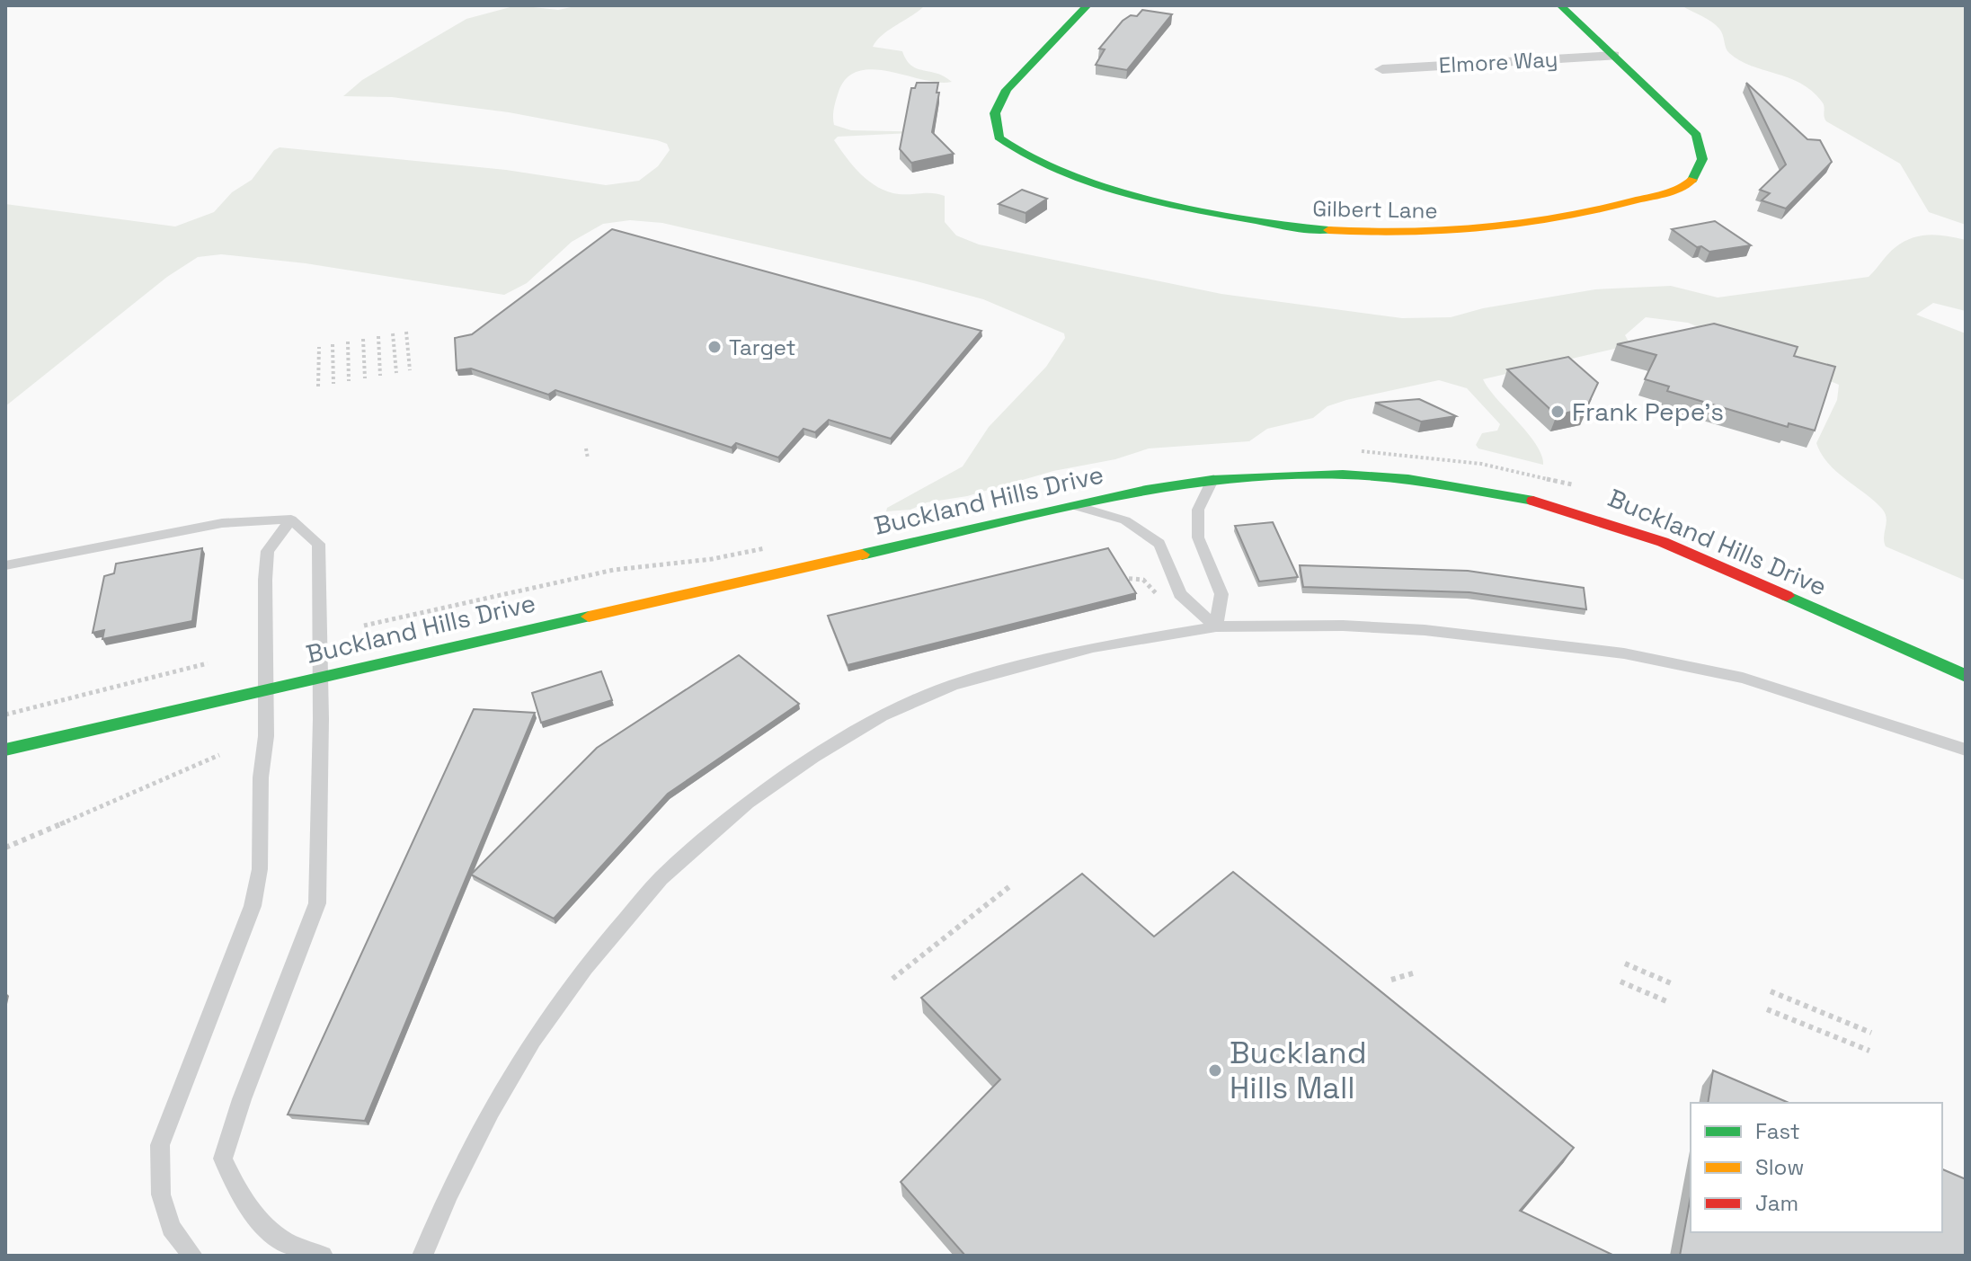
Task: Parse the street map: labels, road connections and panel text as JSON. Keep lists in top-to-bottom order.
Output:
{
  "streets": {
    "street": ["Elmore Way", "Gilbert Lane", "Buckland Hills Drive"]
  },
  "crossings": [
    ["Elmore Way", "Gilbert Lane"]
  ],
  "places": ["Target", "Frank Pepe's", "Buckland Hills Mall"],
  "legend": ["Fast", "Slow", "Jam"]
}
